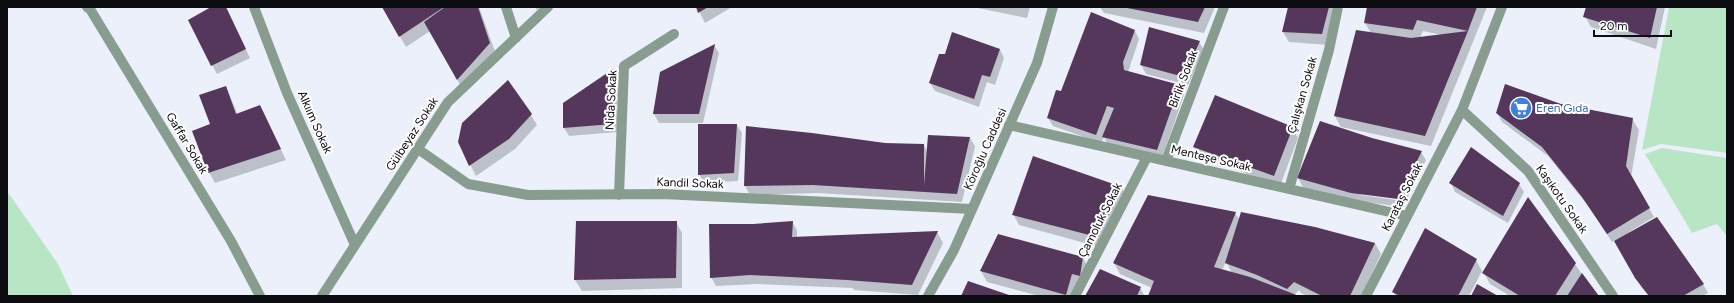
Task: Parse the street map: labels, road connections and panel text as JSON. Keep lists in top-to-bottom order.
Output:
{
  "streets": {
    "street": [
      "Birlik Sokak",
      "Çalışkan Sokak",
      "Nida Sokak",
      "Alkıım Sokak",
      "Gülbeyaz Sokak",
      "Gaffar Sokak",
      "Köroğlu Caddesi",
      "Menteşe Sokak",
      "Kandil Sokak",
      "Karataş Sokak",
      "Kaşıkotu Sokak",
      "Çamoluk Sokak"
    ]
  },
  "crossings": [
    ["Birlik Sokak", "Menteşe Sokak"],
    ["Çalışkan Sokak", "Menteşe Sokak"],
    ["Nida Sokak", "Kandil Sokak"],
    ["Alkıım Sokak", "Gülbeyaz Sokak"],
    ["Gülbeyaz Sokak", "Kandil Sokak"],
    ["Köroğlu Caddesi", "Menteşe Sokak"],
    ["Köroğlu Caddesi", "Kandil Sokak"],
    ["Menteşe Sokak", "Karataş Sokak"],
    ["Menteşe Sokak", "Çamoluk Sokak"],
    ["Karataş Sokak", "Kaşıkotu Sokak"]
  ],
  "places": {
    "supermarket": ["Eren Gıda"]
  },
  "scale_bar": "20 m"
}
